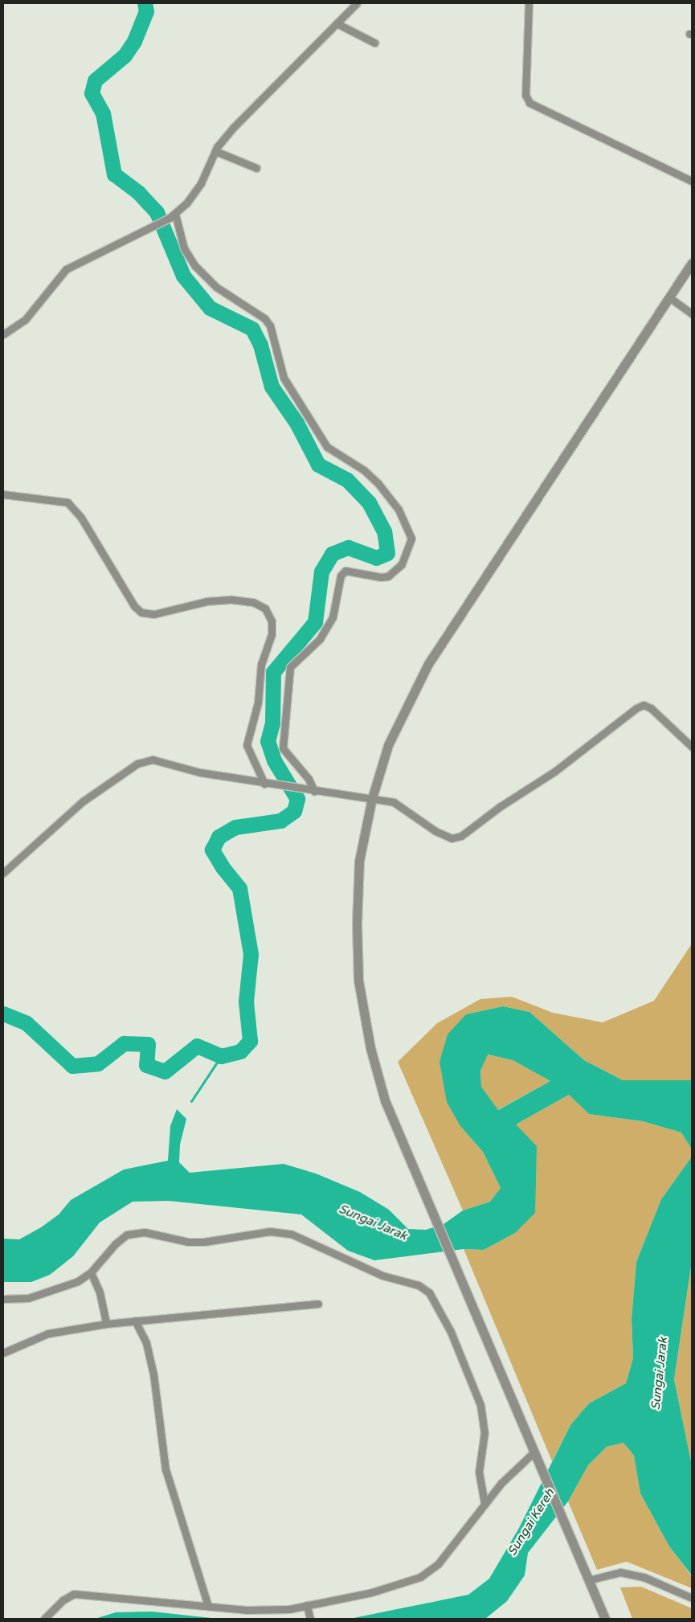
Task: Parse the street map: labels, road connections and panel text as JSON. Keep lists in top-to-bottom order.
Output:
{
  "water": ["Sungai Jarak", "Sungai Kereh"]
}
